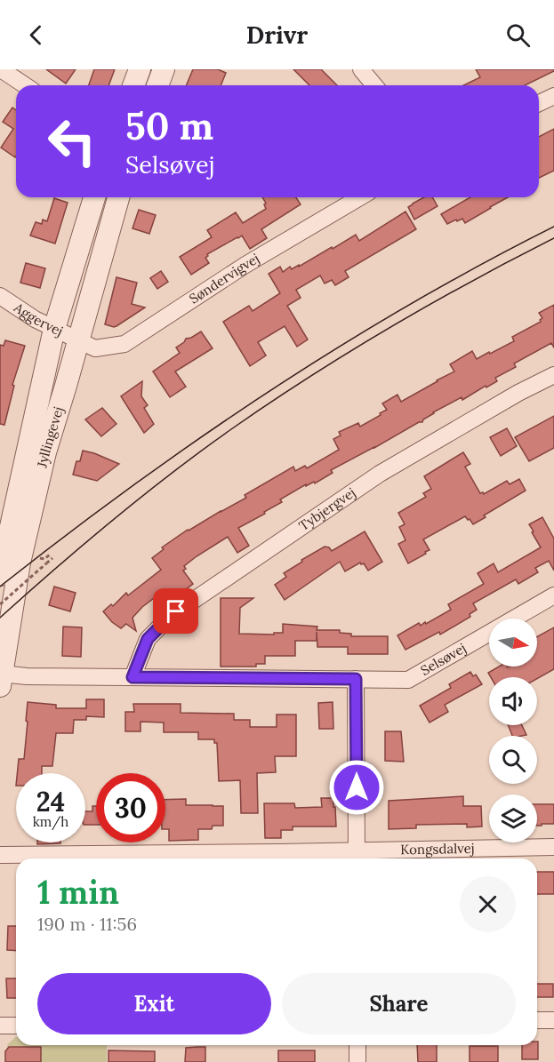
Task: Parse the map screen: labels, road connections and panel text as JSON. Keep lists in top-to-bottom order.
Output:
{
  "streets": {
    "street": [
      "Søndervigvej",
      "Aggervej",
      "Jyllingevej",
      "Tybjergvej",
      "Selsøvej",
      "Kongsdalvej"
    ]
  },
  "crossings": [
    ["Søndervigvej", "Aggervej"],
    ["Søndervigvej", "Jyllingevej"],
    ["Aggervej", "Jyllingevej"],
    ["Jyllingevej", "Selsøvej"],
    ["Tybjergvej", "Selsøvej"]
  ],
  "north": "right",
  "page": {
    "header": "Drivr",
    "turn": ["50 m", "Selsøvej"],
    "speed": "24 km/h",
    "limit": "30",
    "heading": ["1 min", "190 m · 11:56"],
    "buttons": ["Exit", "Share"]
  }
}
